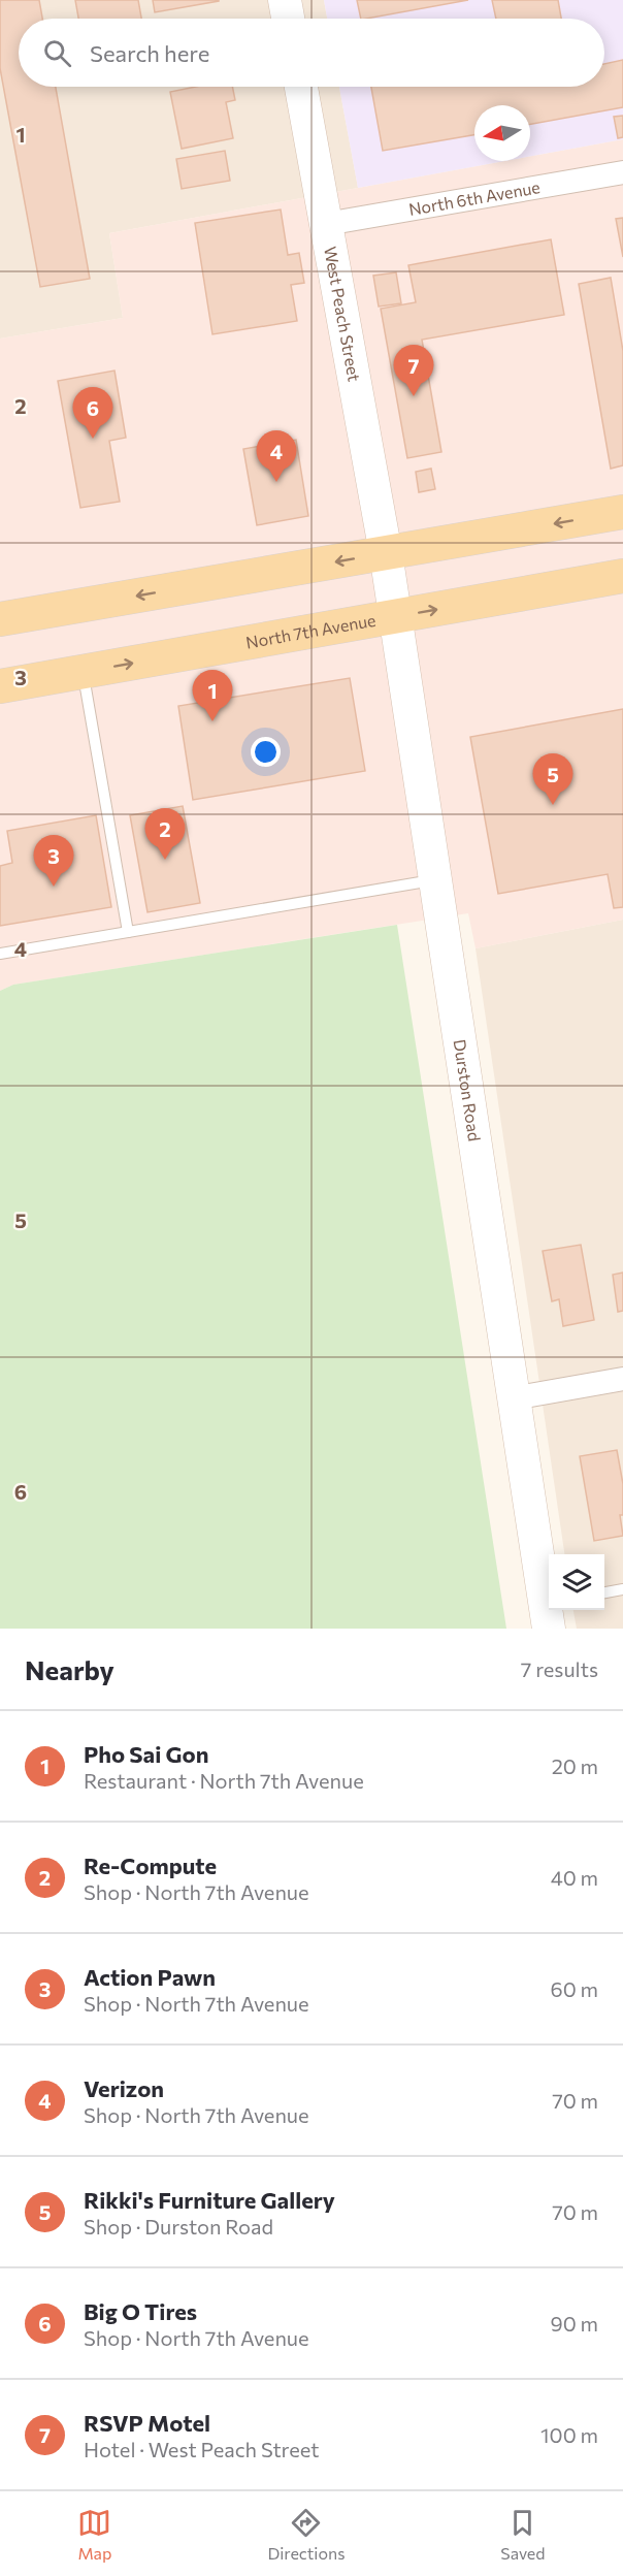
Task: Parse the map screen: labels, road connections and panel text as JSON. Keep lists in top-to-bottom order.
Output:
{
  "streets": {
    "main road": ["West Peach Street", "North 7th Avenue", "Durston Road"],
    "street": ["North 6th Avenue"]
  },
  "crossings": [
    ["North 6th Avenue", "West Peach Street"],
    ["West Peach Street", "Durston Road"],
    ["North 7th Avenue", "Durston Road"]
  ],
  "north": "left",
  "page": {
    "search": "Search here",
    "pins": [
      "7",
      "6",
      "4",
      "1",
      "5",
      "2",
      "3"
    ],
    "heading": ["Nearby", "7 results"],
    "list": [
      {
        "mark": "1",
        "name": "Pho Sai Gon",
        "note": "Restaurant · North 7th Avenue",
        "value": "20 m"
      },
      {
        "mark": "2",
        "name": "Re-Compute",
        "note": "Shop · North 7th Avenue",
        "value": "40 m"
      },
      {
        "mark": "3",
        "name": "Action Pawn",
        "note": "Shop · North 7th Avenue",
        "value": "60 m"
      },
      {
        "mark": "4",
        "name": "Verizon",
        "note": "Shop · North 7th Avenue",
        "value": "70 m"
      },
      {
        "mark": "5",
        "name": "Rikki's Furniture Gallery",
        "note": "Shop · Durston Road",
        "value": "70 m"
      },
      {
        "mark": "6",
        "name": "Big O Tires",
        "note": "Shop · North 7th Avenue",
        "value": "90 m"
      },
      {
        "mark": "7",
        "name": "RSVP Motel",
        "note": "Hotel · West Peach Street",
        "value": "100 m"
      }
    ],
    "nav": ["Map", "Directions", "Saved"]
  },
  "grid": {
    "rows": [
      "1",
      "2",
      "3",
      "4",
      "5",
      "6"
    ]
  }
}
